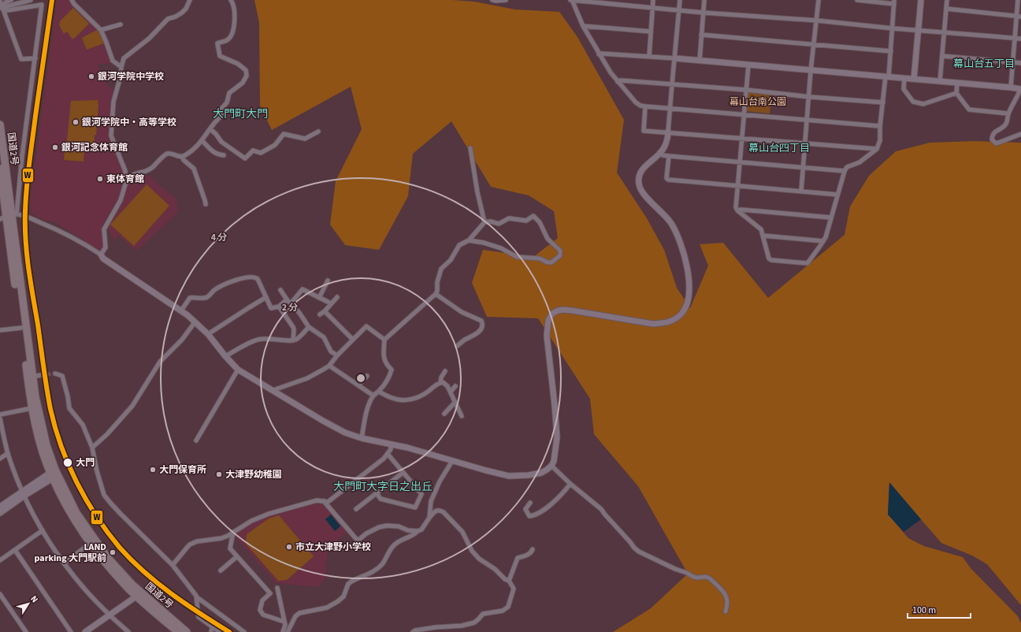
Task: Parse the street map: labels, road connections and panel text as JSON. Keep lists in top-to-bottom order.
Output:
{
  "streets": {
    "highway": ["国道2号"]
  },
  "districts": [
    "幕山台五丁目",
    "大門町大門",
    "幕山台四丁目",
    "大門町大字日之出丘"
  ],
  "parks": ["幕山台南公園"],
  "places": [
    "銀河学院中学校",
    "銀河学院中・高等学校",
    "銀河記念体育館",
    "東体育館",
    "大門",
    "大門保育所",
    "大津野幼稚園",
    "市立大津野小学校",
    "LAND parking 大門駅前"
  ],
  "lines": ["transit line W"],
  "scale_bar": "100 m",
  "north": "top right",
  "rings": ["4 分", "2 分"]
}
